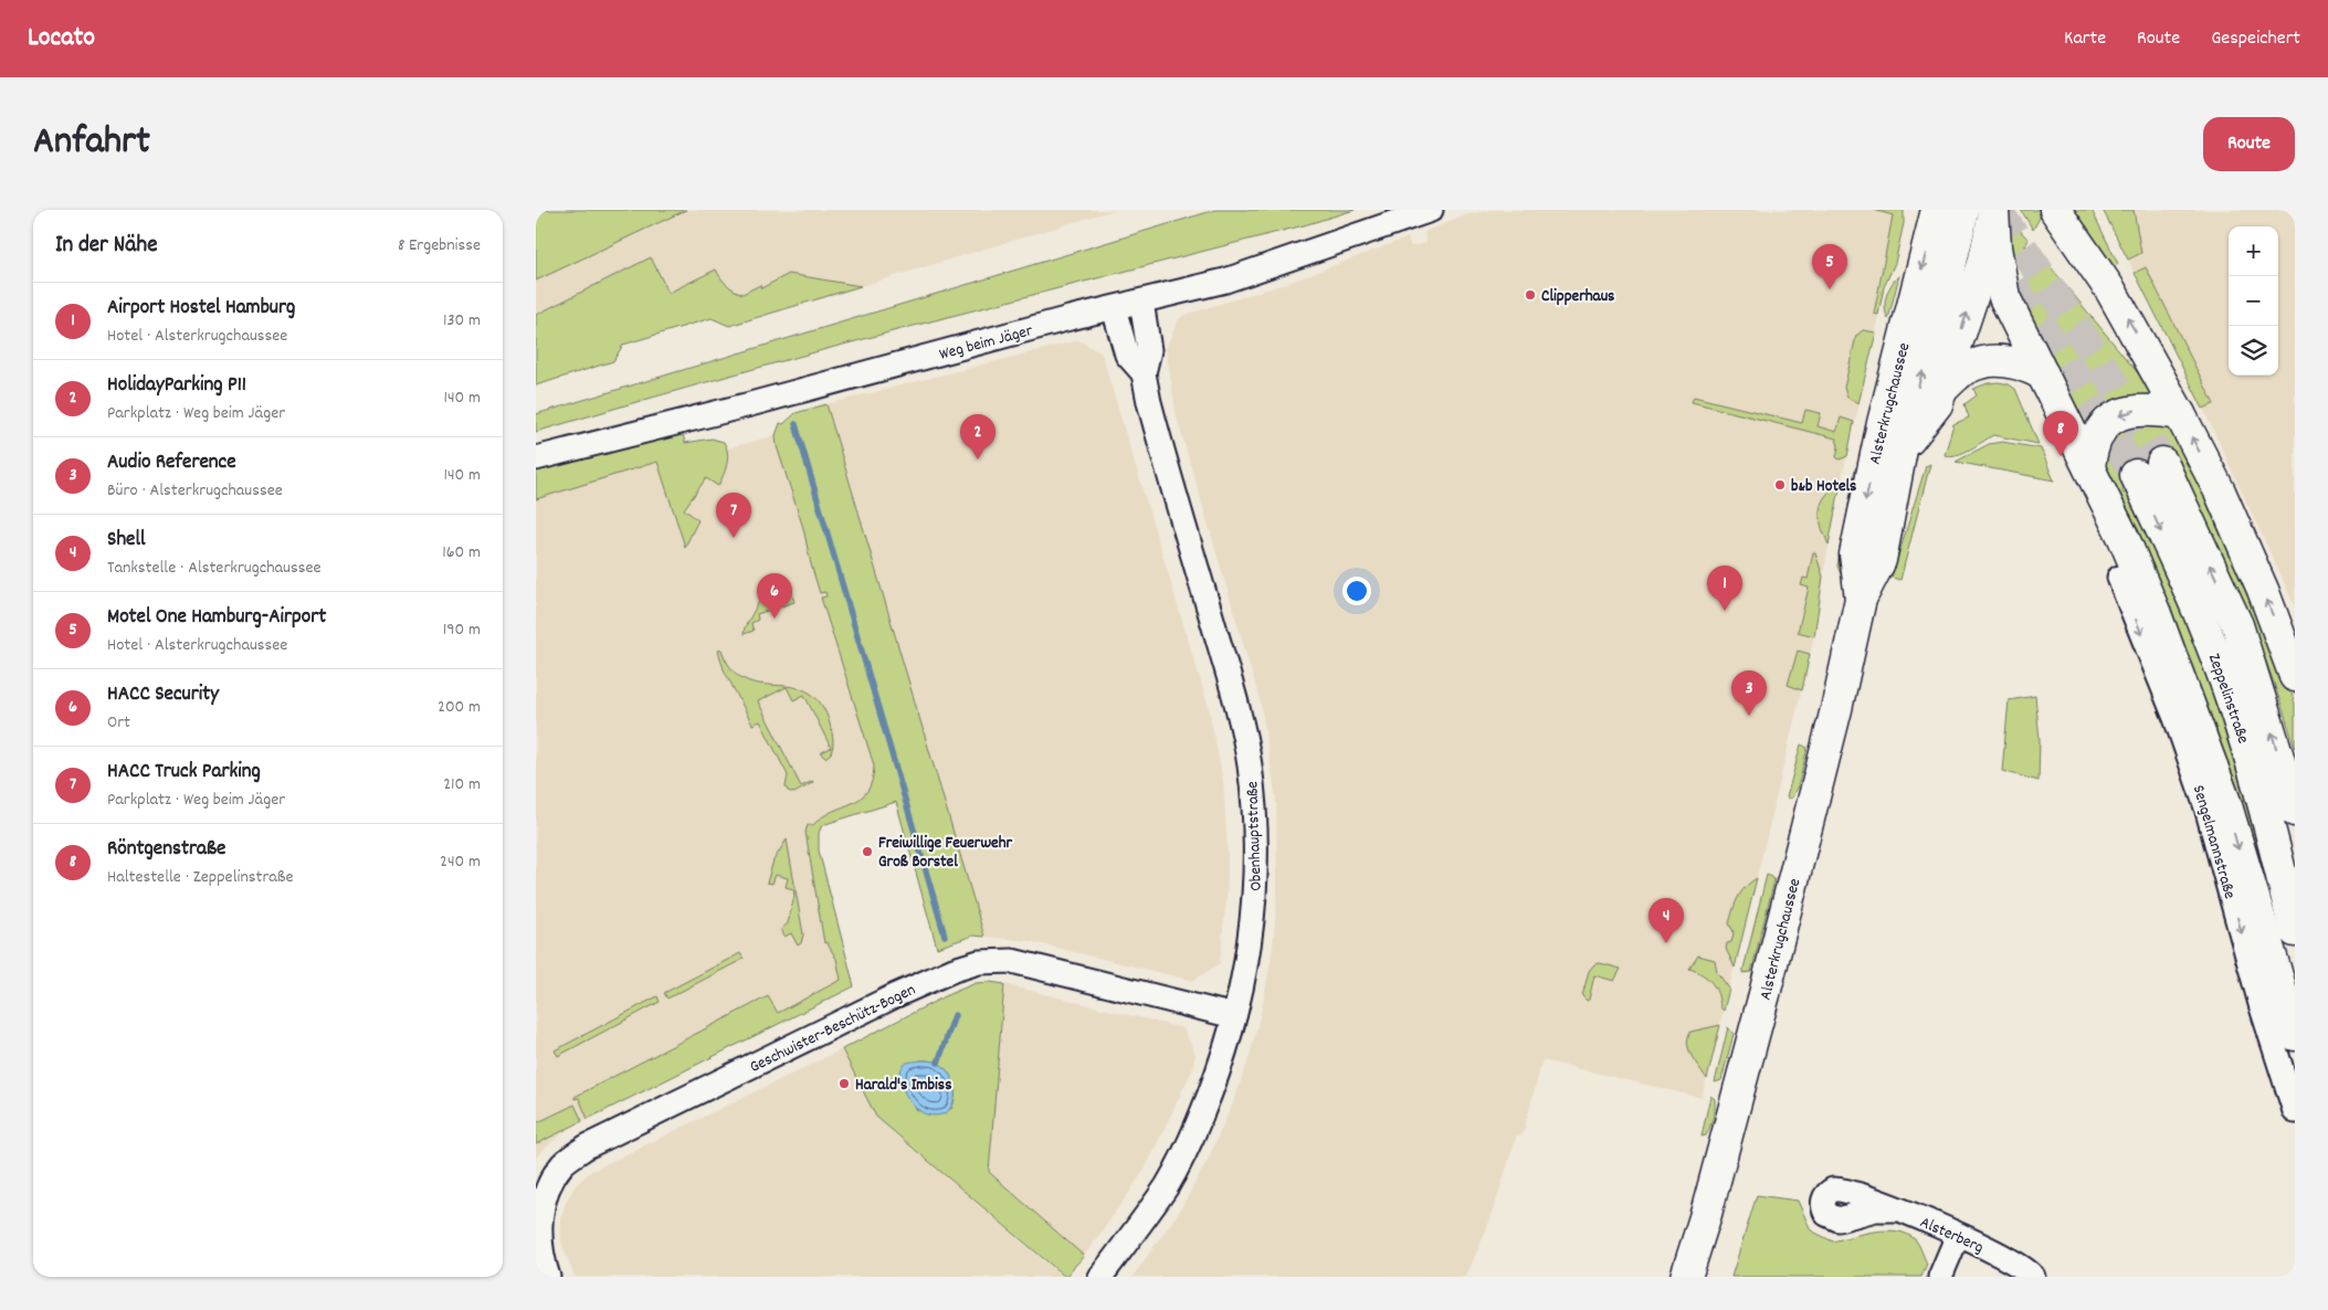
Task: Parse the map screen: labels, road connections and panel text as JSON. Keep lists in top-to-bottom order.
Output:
{
  "streets": {
    "main road": ["Alsterkrugchaussee", "Zeppelinstraße"],
    "street": [
      "Weg beim Jäger",
      "Obenhauptstraße",
      "Sengelmannstraße",
      "Geschwister-Beschütz-Bogen",
      "Alsterberg"
    ]
  },
  "crossings": [
    ["Weg beim Jäger", "Obenhauptstraße"],
    ["Obenhauptstraße", "Geschwister-Beschütz-Bogen"]
  ],
  "one_way": ["Sengelmannstraße"],
  "places": [
    "Clipperhaus",
    "b&b Hotels",
    "Freiwillige Feuerwehr Groß Borstel",
    "Harald's Imbiss"
  ],
  "page": {
    "header": "Locato",
    "nav": ["Karte", "Route", "Gespeichert"],
    "title": "Anfahrt",
    "buttons": "Route",
    "heading": ["In der Nähe", "8 Ergebnisse"],
    "map_buttons": ["+", "−"],
    "pins": [
      "5",
      "8",
      "2",
      "7",
      "1",
      "6",
      "3",
      "4"
    ],
    "list": [
      {
        "mark": "1",
        "name": "Airport Hostel Hamburg",
        "note": "Hotel · Alsterkrugchaussee",
        "value": "130 m"
      },
      {
        "mark": "2",
        "name": "HolidayParking P11",
        "note": "Parkplatz · Weg beim Jäger",
        "value": "140 m"
      },
      {
        "mark": "3",
        "name": "Audio Reference",
        "note": "Büro · Alsterkrugchaussee",
        "value": "140 m"
      },
      {
        "mark": "4",
        "name": "Shell",
        "note": "Tankstelle · Alsterkrugchaussee",
        "value": "160 m"
      },
      {
        "mark": "5",
        "name": "Motel One Hamburg-Airport",
        "note": "Hotel · Alsterkrugchaussee",
        "value": "190 m"
      },
      {
        "mark": "6",
        "name": "HACC Security",
        "note": "Ort",
        "value": "200 m"
      },
      {
        "mark": "7",
        "name": "HACC Truck Parking",
        "note": "Parkplatz · Weg beim Jäger",
        "value": "210 m"
      },
      {
        "mark": "8",
        "name": "Röntgenstraße",
        "note": "Haltestelle · Zeppelinstraße",
        "value": "240 m"
      }
    ]
  }
}
